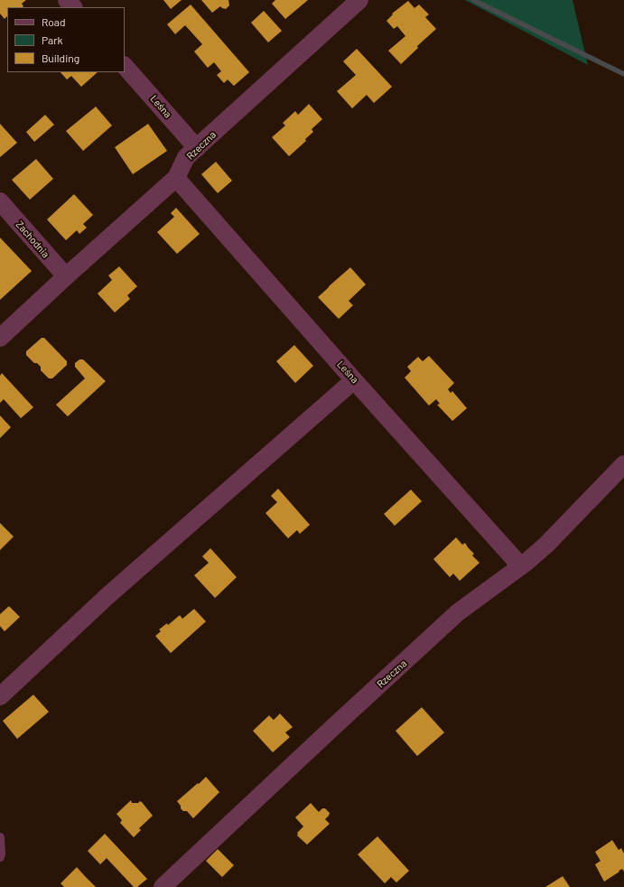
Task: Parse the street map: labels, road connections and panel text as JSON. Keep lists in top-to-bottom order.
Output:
{
  "streets": {
    "street": ["Leśna", "Rzeczna", "Zachodnia"]
  },
  "crossings": [
    ["Leśna", "Rzeczna"],
    ["Rzeczna", "Zachodnia"]
  ],
  "legend": ["Road", "Park", "Building"]
}
